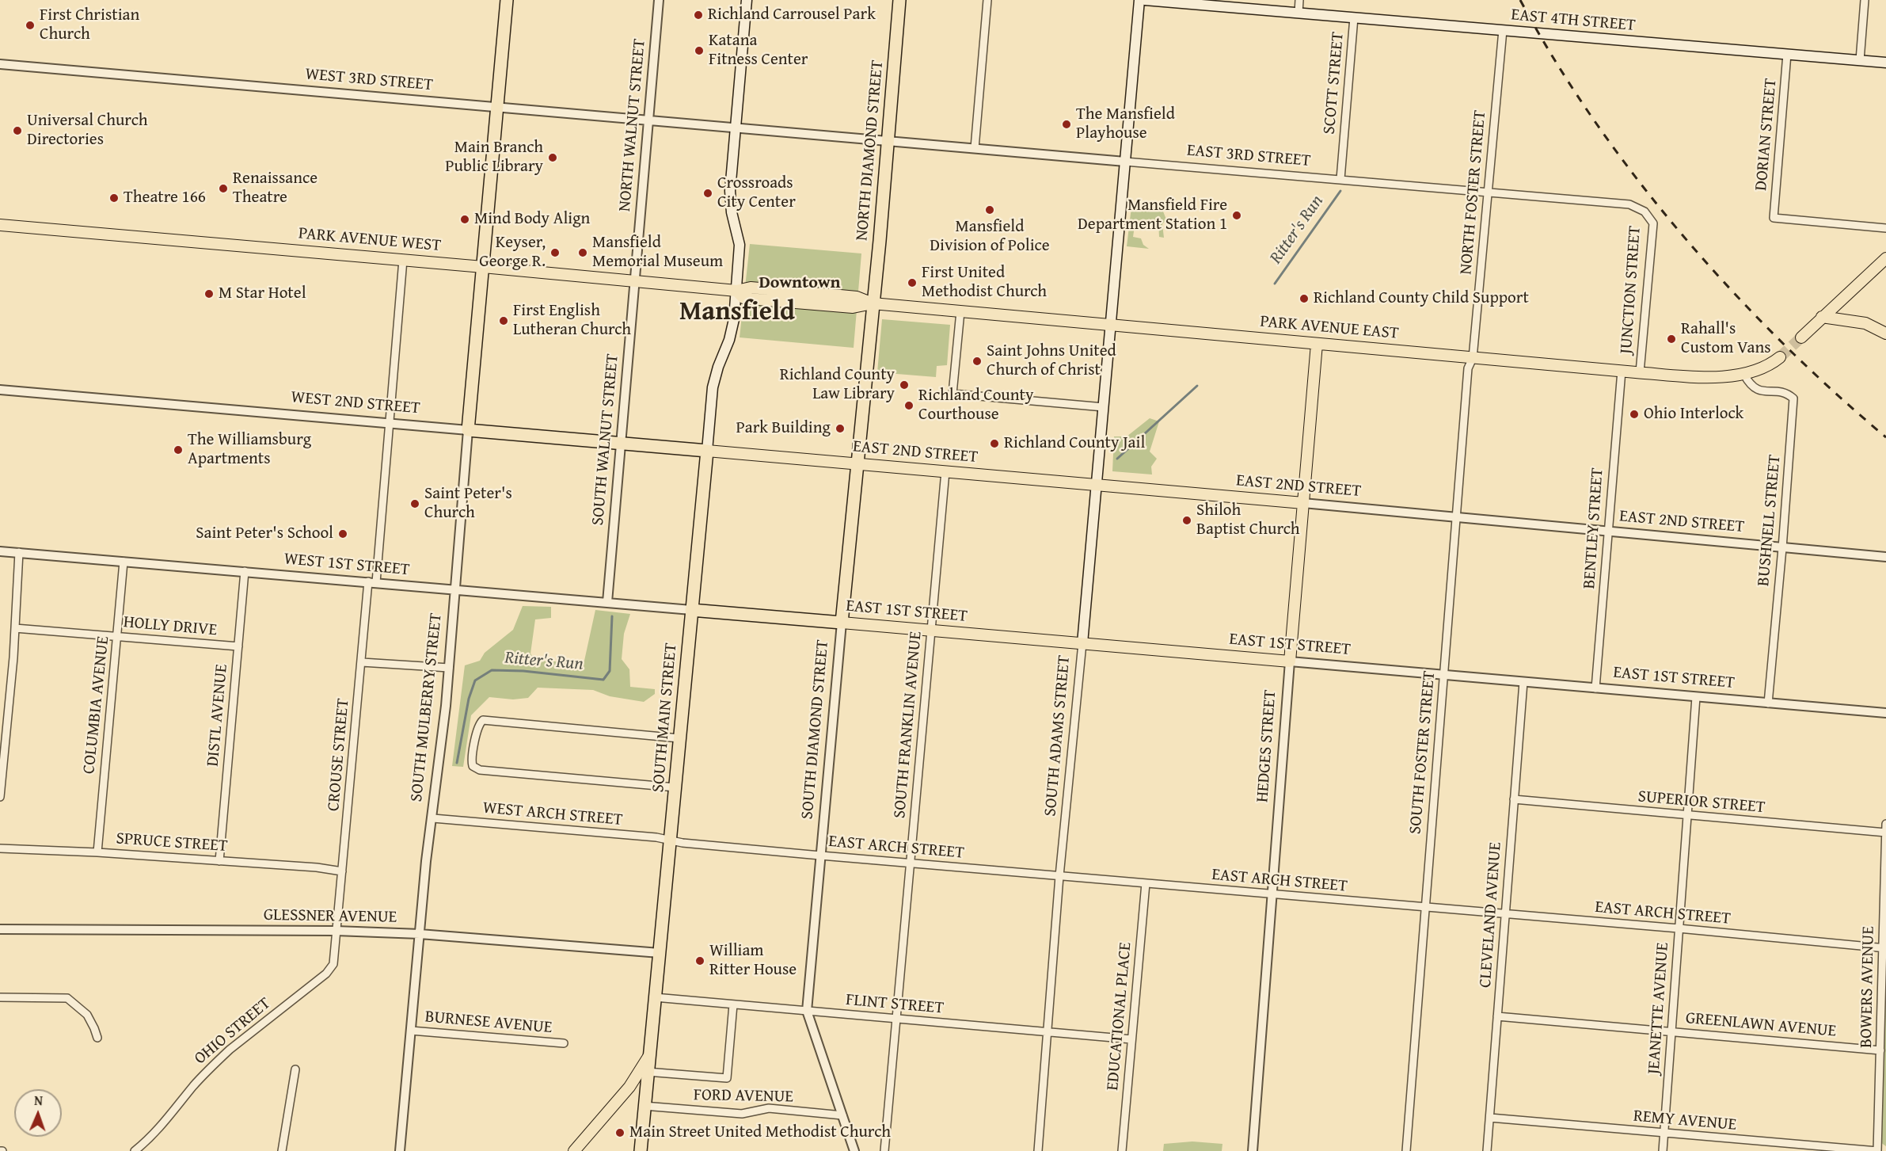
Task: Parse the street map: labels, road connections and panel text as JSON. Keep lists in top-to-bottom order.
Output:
{
  "streets": {
    "highway": [
      "NORTH DIAMOND STREET",
      "WEST 2ND STREET",
      "EAST 1ST STREET",
      "SOUTH MULBERRY STREET",
      "SOUTH MAIN STREET",
      "SOUTH DIAMOND STREET"
    ],
    "main road": [
      "EAST 4TH STREET",
      "PARK AVENUE WEST",
      "PARK AVENUE EAST",
      "EAST 2ND STREET",
      "SOUTH ADAMS STREET",
      "HEDGES STREET"
    ],
    "street": [
      "WEST 3RD STREET",
      "SCOTT STREET",
      "NORTH WALNUT STREET",
      "DORIAN STREET",
      "EAST 3RD STREET",
      "NORTH FOSTER STREET",
      "JUNCTION STREET",
      "SOUTH WALNUT STREET",
      "BUSHNELL STREET",
      "BENTLEY STREET",
      "WEST 1ST STREET",
      "HOLLY DRIVE",
      "COLUMBIA AVENUE",
      "DISTL AVENUE",
      "SOUTH FRANKLIN AVENUE",
      "SOUTH FOSTER STREET",
      "CROUSE STREET",
      "SUPERIOR STREET",
      "WEST ARCH STREET",
      "SPRUCE STREET",
      "EAST ARCH STREET",
      "CLEVELAND AVENUE",
      "GLESSNER AVENUE",
      "BOWERS AVENUE",
      "FLINT STREET",
      "JEANETTE AVENUE",
      "EDUCATIONAL PLACE",
      "BURNESE AVENUE",
      "GREENLAWN AVENUE",
      "OHIO STREET",
      "FORD AVENUE",
      "REMY AVENUE"
    ]
  },
  "crossings": [
    ["EAST 4TH STREET", "SCOTT STREET"],
    ["EAST 4TH STREET", "DORIAN STREET"],
    ["EAST 4TH STREET", "NORTH FOSTER STREET"],
    ["WEST 3RD STREET", "NORTH WALNUT STREET"],
    ["WEST 3RD STREET", "EAST 3RD STREET"],
    ["WEST 3RD STREET", "SOUTH MULBERRY STREET"],
    ["WEST 3RD STREET", "SOUTH MAIN STREET"],
    ["SCOTT STREET", "EAST 3RD STREET"],
    ["NORTH WALNUT STREET", "PARK AVENUE WEST"],
    ["NORTH WALNUT STREET", "SOUTH WALNUT STREET"],
    ["NORTH DIAMOND STREET", "EAST 3RD STREET"],
    ["NORTH DIAMOND STREET", "PARK AVENUE EAST"],
    ["NORTH DIAMOND STREET", "SOUTH DIAMOND STREET"],
    ["EAST 3RD STREET", "NORTH FOSTER STREET"],
    ["EAST 3RD STREET", "JUNCTION STREET"],
    ["EAST 3RD STREET", "SOUTH MAIN STREET"],
    ["EAST 3RD STREET", "SOUTH ADAMS STREET"],
    ["NORTH FOSTER STREET", "PARK AVENUE EAST"],
    ["NORTH FOSTER STREET", "SOUTH FOSTER STREET"],
    ["PARK AVENUE WEST", "PARK AVENUE EAST"],
    ["PARK AVENUE WEST", "SOUTH WALNUT STREET"],
    ["PARK AVENUE WEST", "SOUTH MULBERRY STREET"],
    ["PARK AVENUE WEST", "SOUTH MAIN STREET"],
    ["PARK AVENUE WEST", "CROUSE STREET"],
    ["JUNCTION STREET", "PARK AVENUE EAST"],
    ["PARK AVENUE EAST", "BUSHNELL STREET"],
    ["PARK AVENUE EAST", "BENTLEY STREET"],
    ["PARK AVENUE EAST", "SOUTH MAIN STREET"],
    ["PARK AVENUE EAST", "SOUTH DIAMOND STREET"],
    ["PARK AVENUE EAST", "SOUTH ADAMS STREET"],
    ["PARK AVENUE EAST", "HEDGES STREET"],
    ["PARK AVENUE EAST", "SOUTH FOSTER STREET"],
    ["WEST 2ND STREET", "SOUTH WALNUT STREET"],
    ["WEST 2ND STREET", "EAST 2ND STREET"],
    ["WEST 2ND STREET", "SOUTH MULBERRY STREET"],
    ["WEST 2ND STREET", "SOUTH MAIN STREET"],
    ["WEST 2ND STREET", "CROUSE STREET"],
    ["SOUTH WALNUT STREET", "WEST 1ST STREET"],
    ["EAST 2ND STREET", "BUSHNELL STREET"],
    ["EAST 2ND STREET", "BENTLEY STREET"],
    ["EAST 2ND STREET", "SOUTH MAIN STREET"],
    ["EAST 2ND STREET", "SOUTH FRANKLIN AVENUE"],
    ["EAST 2ND STREET", "SOUTH DIAMOND STREET"],
    ["EAST 2ND STREET", "SOUTH ADAMS STREET"],
    ["EAST 2ND STREET", "HEDGES STREET"],
    ["EAST 2ND STREET", "SOUTH FOSTER STREET"],
    ["BUSHNELL STREET", "EAST 1ST STREET"],
    ["BENTLEY STREET", "EAST 1ST STREET"],
    ["WEST 1ST STREET", "EAST 1ST STREET"],
    ["WEST 1ST STREET", "COLUMBIA AVENUE"],
    ["WEST 1ST STREET", "SOUTH MULBERRY STREET"],
    ["WEST 1ST STREET", "DISTL AVENUE"],
    ["WEST 1ST STREET", "SOUTH MAIN STREET"],
    ["WEST 1ST STREET", "CROUSE STREET"],
    ["EAST 1ST STREET", "SOUTH MAIN STREET"],
    ["EAST 1ST STREET", "SOUTH FRANKLIN AVENUE"],
    ["EAST 1ST STREET", "SOUTH DIAMOND STREET"],
    ["EAST 1ST STREET", "SOUTH ADAMS STREET"],
    ["EAST 1ST STREET", "HEDGES STREET"],
    ["EAST 1ST STREET", "SOUTH FOSTER STREET"],
    ["EAST 1ST STREET", "CLEVELAND AVENUE"],
    ["EAST 1ST STREET", "JEANETTE AVENUE"],
    ["HOLLY DRIVE", "COLUMBIA AVENUE"],
    ["HOLLY DRIVE", "DISTL AVENUE"],
    ["COLUMBIA AVENUE", "SPRUCE STREET"],
    ["SOUTH MULBERRY STREET", "WEST ARCH STREET"],
    ["SOUTH MULBERRY STREET", "GLESSNER AVENUE"],
    ["SOUTH MULBERRY STREET", "BURNESE AVENUE"],
    ["DISTL AVENUE", "SPRUCE STREET"],
    ["SOUTH MAIN STREET", "WEST ARCH STREET"],
    ["SOUTH MAIN STREET", "EAST ARCH STREET"],
    ["SOUTH MAIN STREET", "GLESSNER AVENUE"],
    ["SOUTH MAIN STREET", "FLINT STREET"],
    ["SOUTH MAIN STREET", "FORD AVENUE"],
    ["SOUTH FRANKLIN AVENUE", "EAST ARCH STREET"],
    ["SOUTH FRANKLIN AVENUE", "FLINT STREET"],
    ["SOUTH DIAMOND STREET", "EAST ARCH STREET"],
    ["SOUTH DIAMOND STREET", "FLINT STREET"],
    ["SOUTH DIAMOND STREET", "FORD AVENUE"],
    ["SOUTH ADAMS STREET", "EAST ARCH STREET"],
    ["SOUTH ADAMS STREET", "FLINT STREET"],
    ["HEDGES STREET", "EAST ARCH STREET"],
    ["SOUTH FOSTER STREET", "EAST ARCH STREET"],
    ["CROUSE STREET", "SPRUCE STREET"],
    ["CROUSE STREET", "GLESSNER AVENUE"],
    ["CROUSE STREET", "OHIO STREET"],
    ["SUPERIOR STREET", "CLEVELAND AVENUE"],
    ["SUPERIOR STREET", "BOWERS AVENUE"],
    ["SUPERIOR STREET", "JEANETTE AVENUE"],
    ["WEST ARCH STREET", "EAST ARCH STREET"],
    ["EAST ARCH STREET", "CLEVELAND AVENUE"],
    ["EAST ARCH STREET", "BOWERS AVENUE"],
    ["EAST ARCH STREET", "JEANETTE AVENUE"],
    ["EAST ARCH STREET", "EDUCATIONAL PLACE"],
    ["CLEVELAND AVENUE", "GREENLAWN AVENUE"],
    ["CLEVELAND AVENUE", "REMY AVENUE"],
    ["GLESSNER AVENUE", "OHIO STREET"],
    ["BOWERS AVENUE", "GREENLAWN AVENUE"],
    ["BOWERS AVENUE", "REMY AVENUE"],
    ["FLINT STREET", "EDUCATIONAL PLACE"],
    ["JEANETTE AVENUE", "GREENLAWN AVENUE"],
    ["JEANETTE AVENUE", "REMY AVENUE"]
  ],
  "districts": ["Downtown", "Mansfield"],
  "water": ["Ritter's Run"],
  "places": [
    "Richland Carrousel Park",
    "First Christian Church",
    "Katana Fitness Center",
    "The Mansfield Playhouse",
    "Universal Church Directories",
    "Main Branch Public Library",
    "Renaissance Theatre",
    "Crossroads City Center",
    "Theatre 166",
    "Mansfield Division of Police",
    "Mansfield Fire Department Station 1",
    "Mind Body Align",
    "Keyser, George R.",
    "Mansfield Memorial Museum",
    "First United Methodist Church",
    "M Star Hotel",
    "Richland County Child Support",
    "First English Lutheran Church",
    "Rahall's Custom Vans",
    "Saint Johns United Church of Christ",
    "Richland County Law Library",
    "Richland County Courthouse",
    "Ohio Interlock",
    "Park Building",
    "Richland County Jail",
    "The Williamsburg Apartments",
    "Saint Peter's Church",
    "Shiloh Baptist Church",
    "Saint Peter's School",
    "William Ritter House",
    "Main Street United Methodist Church"
  ],
  "north": "top"
}
